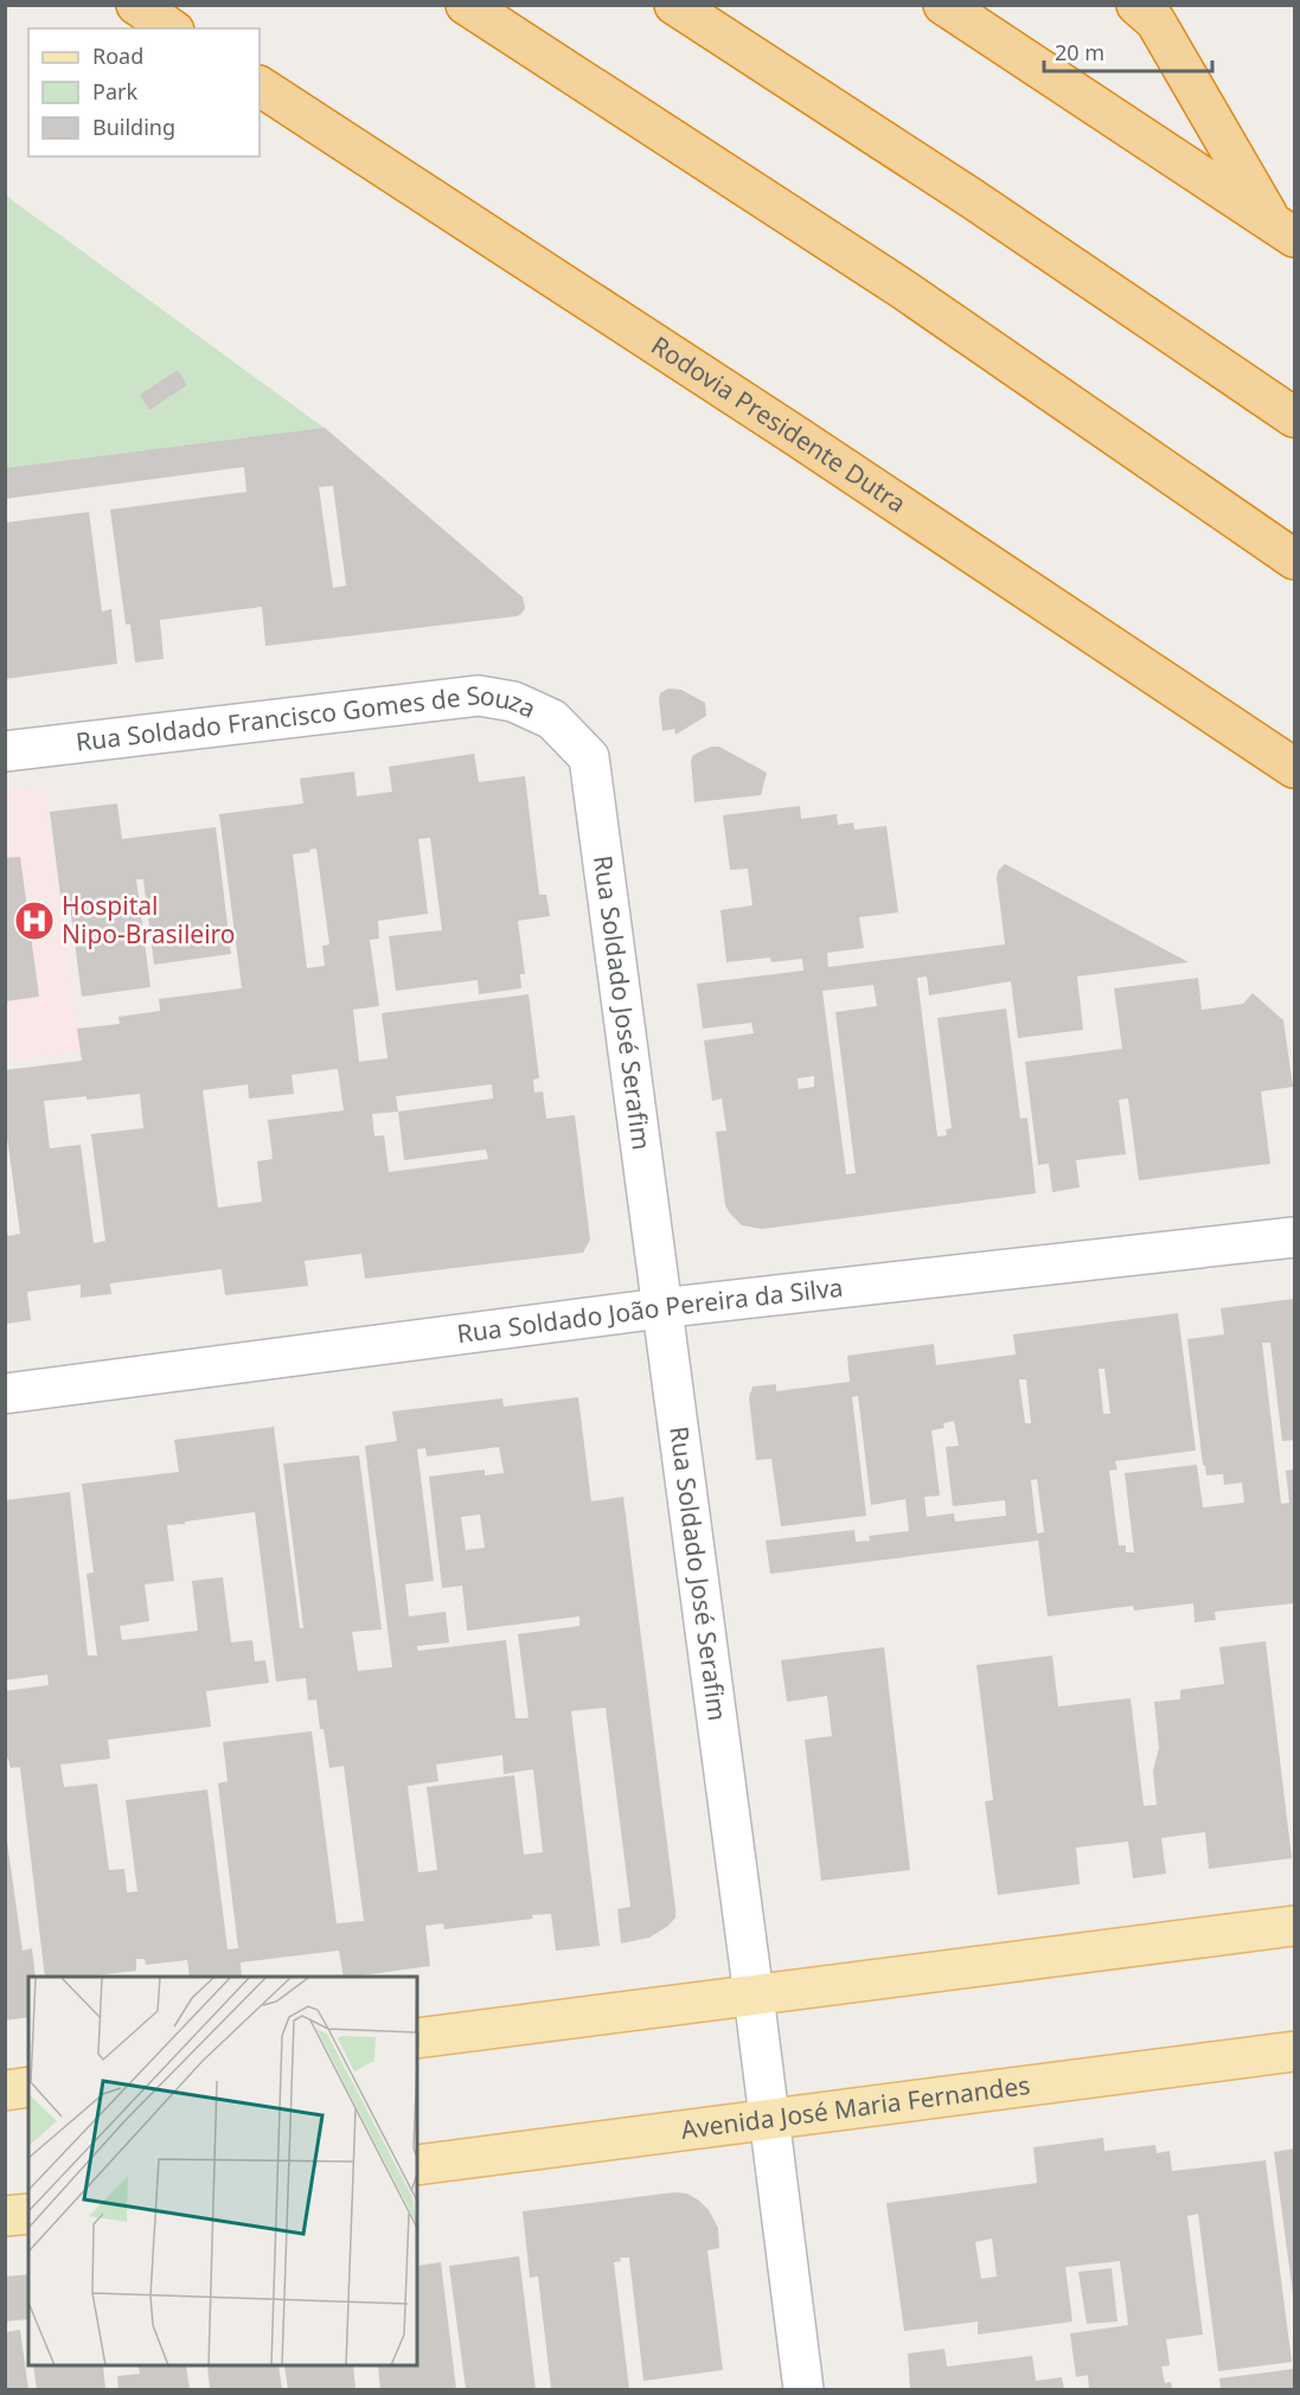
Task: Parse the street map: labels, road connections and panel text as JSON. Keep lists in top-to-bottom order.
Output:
{
  "streets": {
    "highway": ["Rodovia Presidente Dutra"],
    "main road": ["Avenida José Maria Fernandes"],
    "street": ["Rua Soldado Francisco Gomes de Souza", "Rua Soldado José Serafim", "Rua Soldado João Pereira da Silva"]
  },
  "crossings": [
    ["Rua Soldado Francisco Gomes de Souza", "Rua Soldado José Serafim"],
    ["Rua Soldado José Serafim", "Rua Soldado João Pereira da Silva"],
    ["Rua Soldado José Serafim", "Avenida José Maria Fernandes"]
  ],
  "places": {
    "hospital": ["Hospital Nipo-Brasileiro"]
  },
  "legend": ["Road", "Park", "Building"],
  "scale_bar": "20 m"
}
